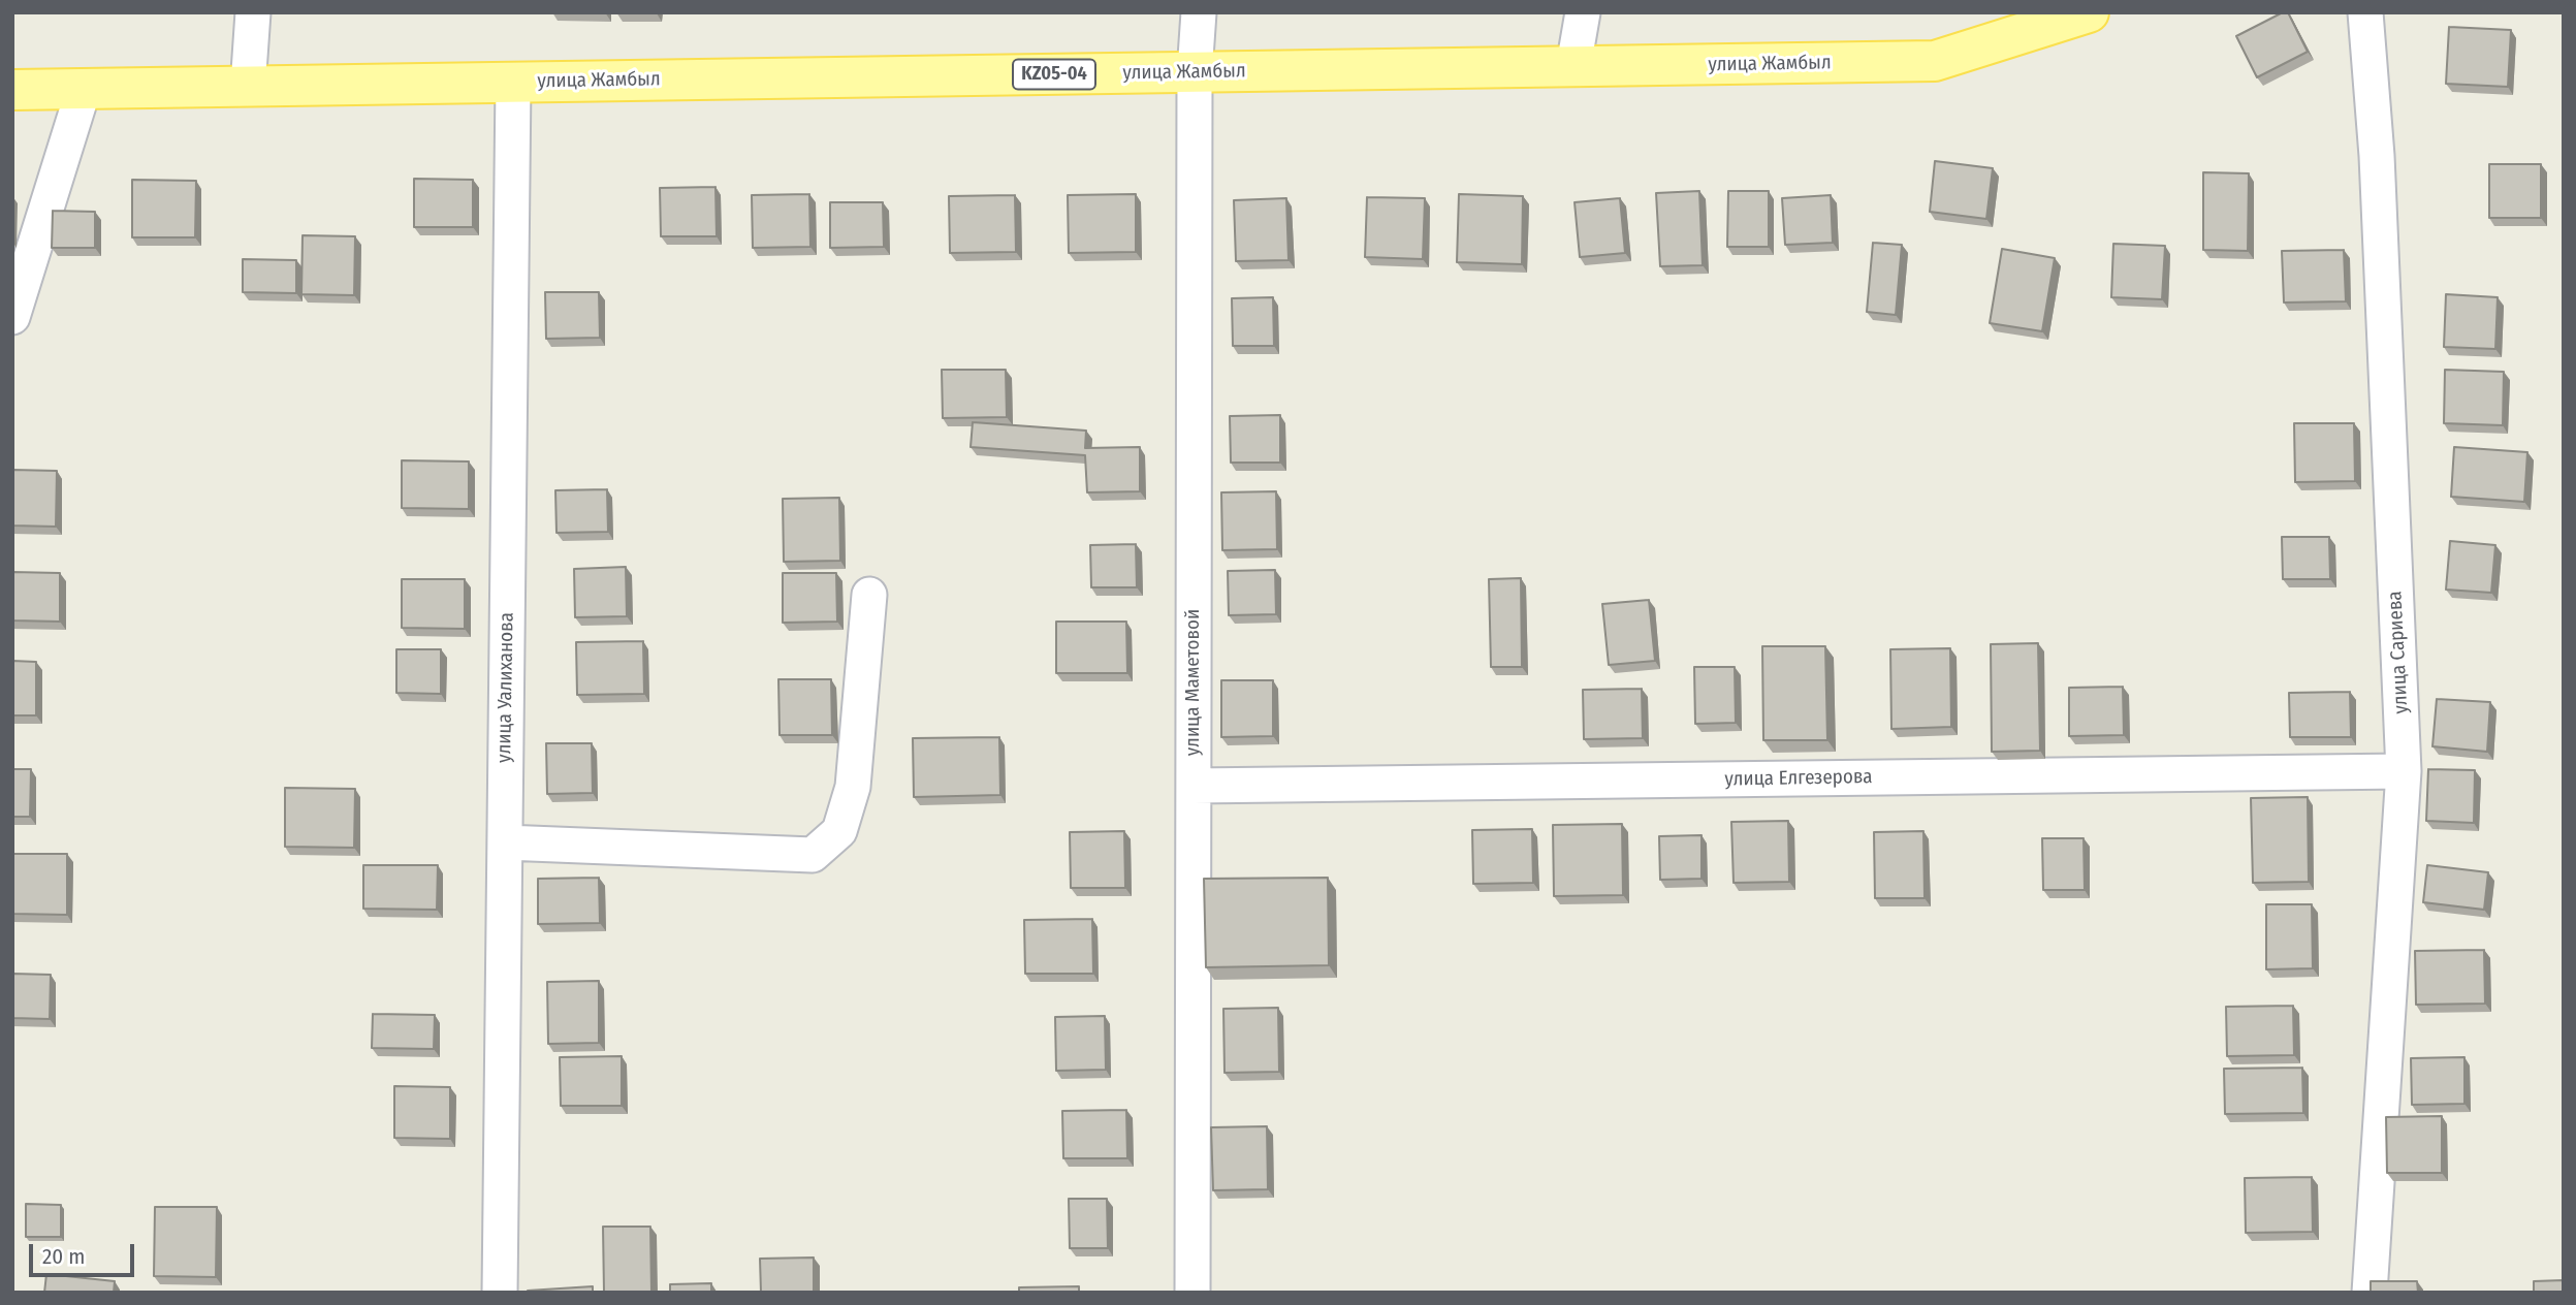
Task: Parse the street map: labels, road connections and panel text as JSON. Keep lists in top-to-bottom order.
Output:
{
  "streets": {
    "main road": ["улица Жамбыл", "KZ05-04"],
    "street": [
      "улица Сариева",
      "улица Маметовой",
      "улица Уалиханова",
      "улица Елгезерова"
    ]
  },
  "crossings": [
    ["улица Жамбыл", "улица Маметовой"],
    ["улица Жамбыл", "улица Уалиханова"],
    ["улица Сариева", "улица Елгезерова"],
    ["улица Маметовой", "улица Елгезерова"]
  ],
  "scale_bar": "20 m"
}
